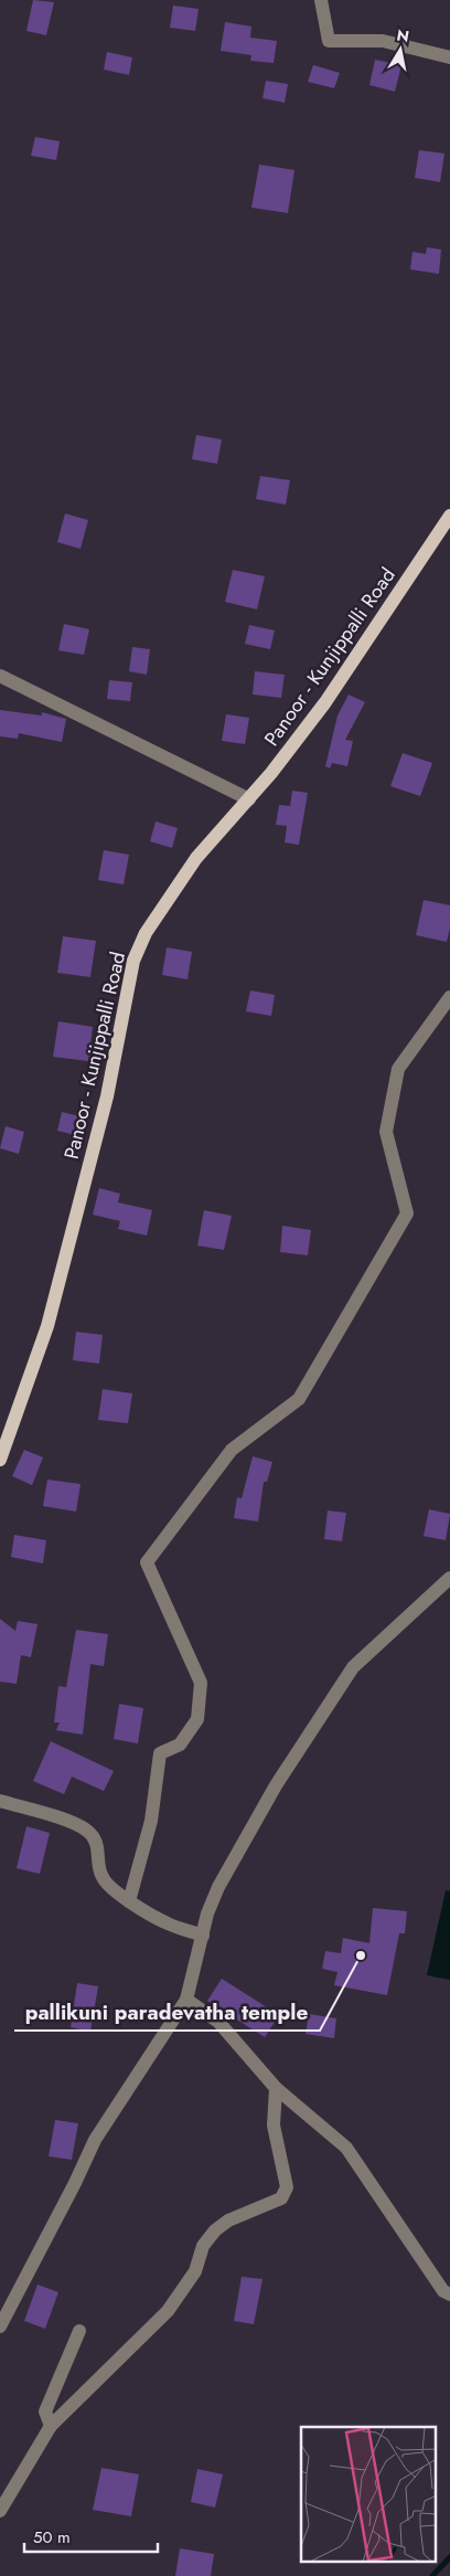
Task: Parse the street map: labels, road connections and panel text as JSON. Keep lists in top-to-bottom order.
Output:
{
  "streets": {
    "main road": ["Panoor - Kunjippalli Road"]
  },
  "places": ["pallikuni paradevatha temple"],
  "scale_bar": "50 m",
  "north": "top"
}
